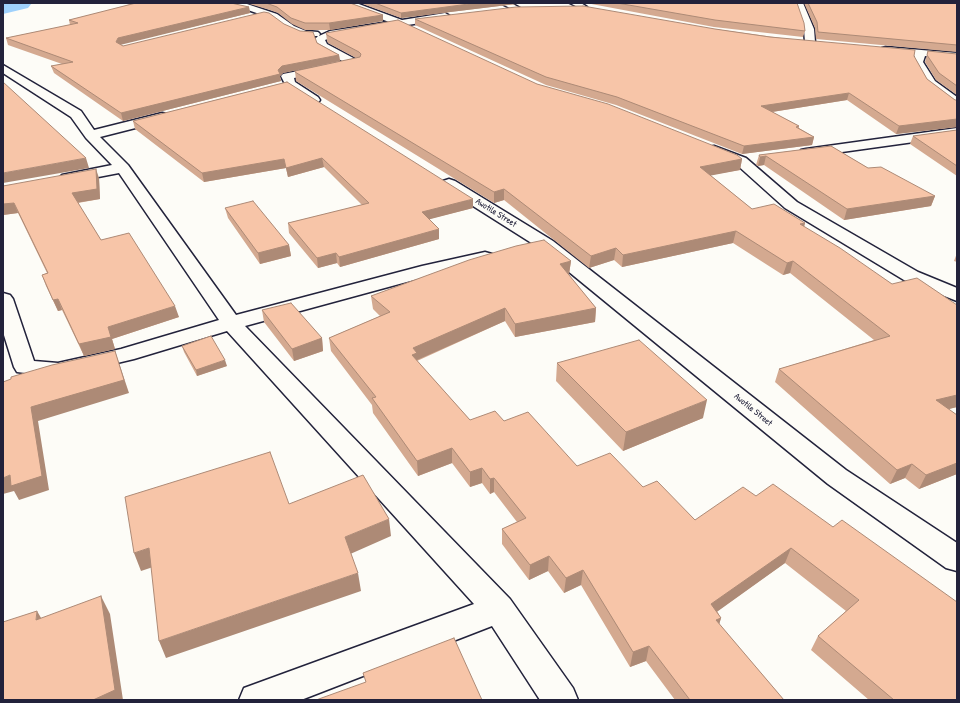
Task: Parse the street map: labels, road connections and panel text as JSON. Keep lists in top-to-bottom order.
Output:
{
  "streets": {
    "street": ["Awotile Street"]
  }
}
